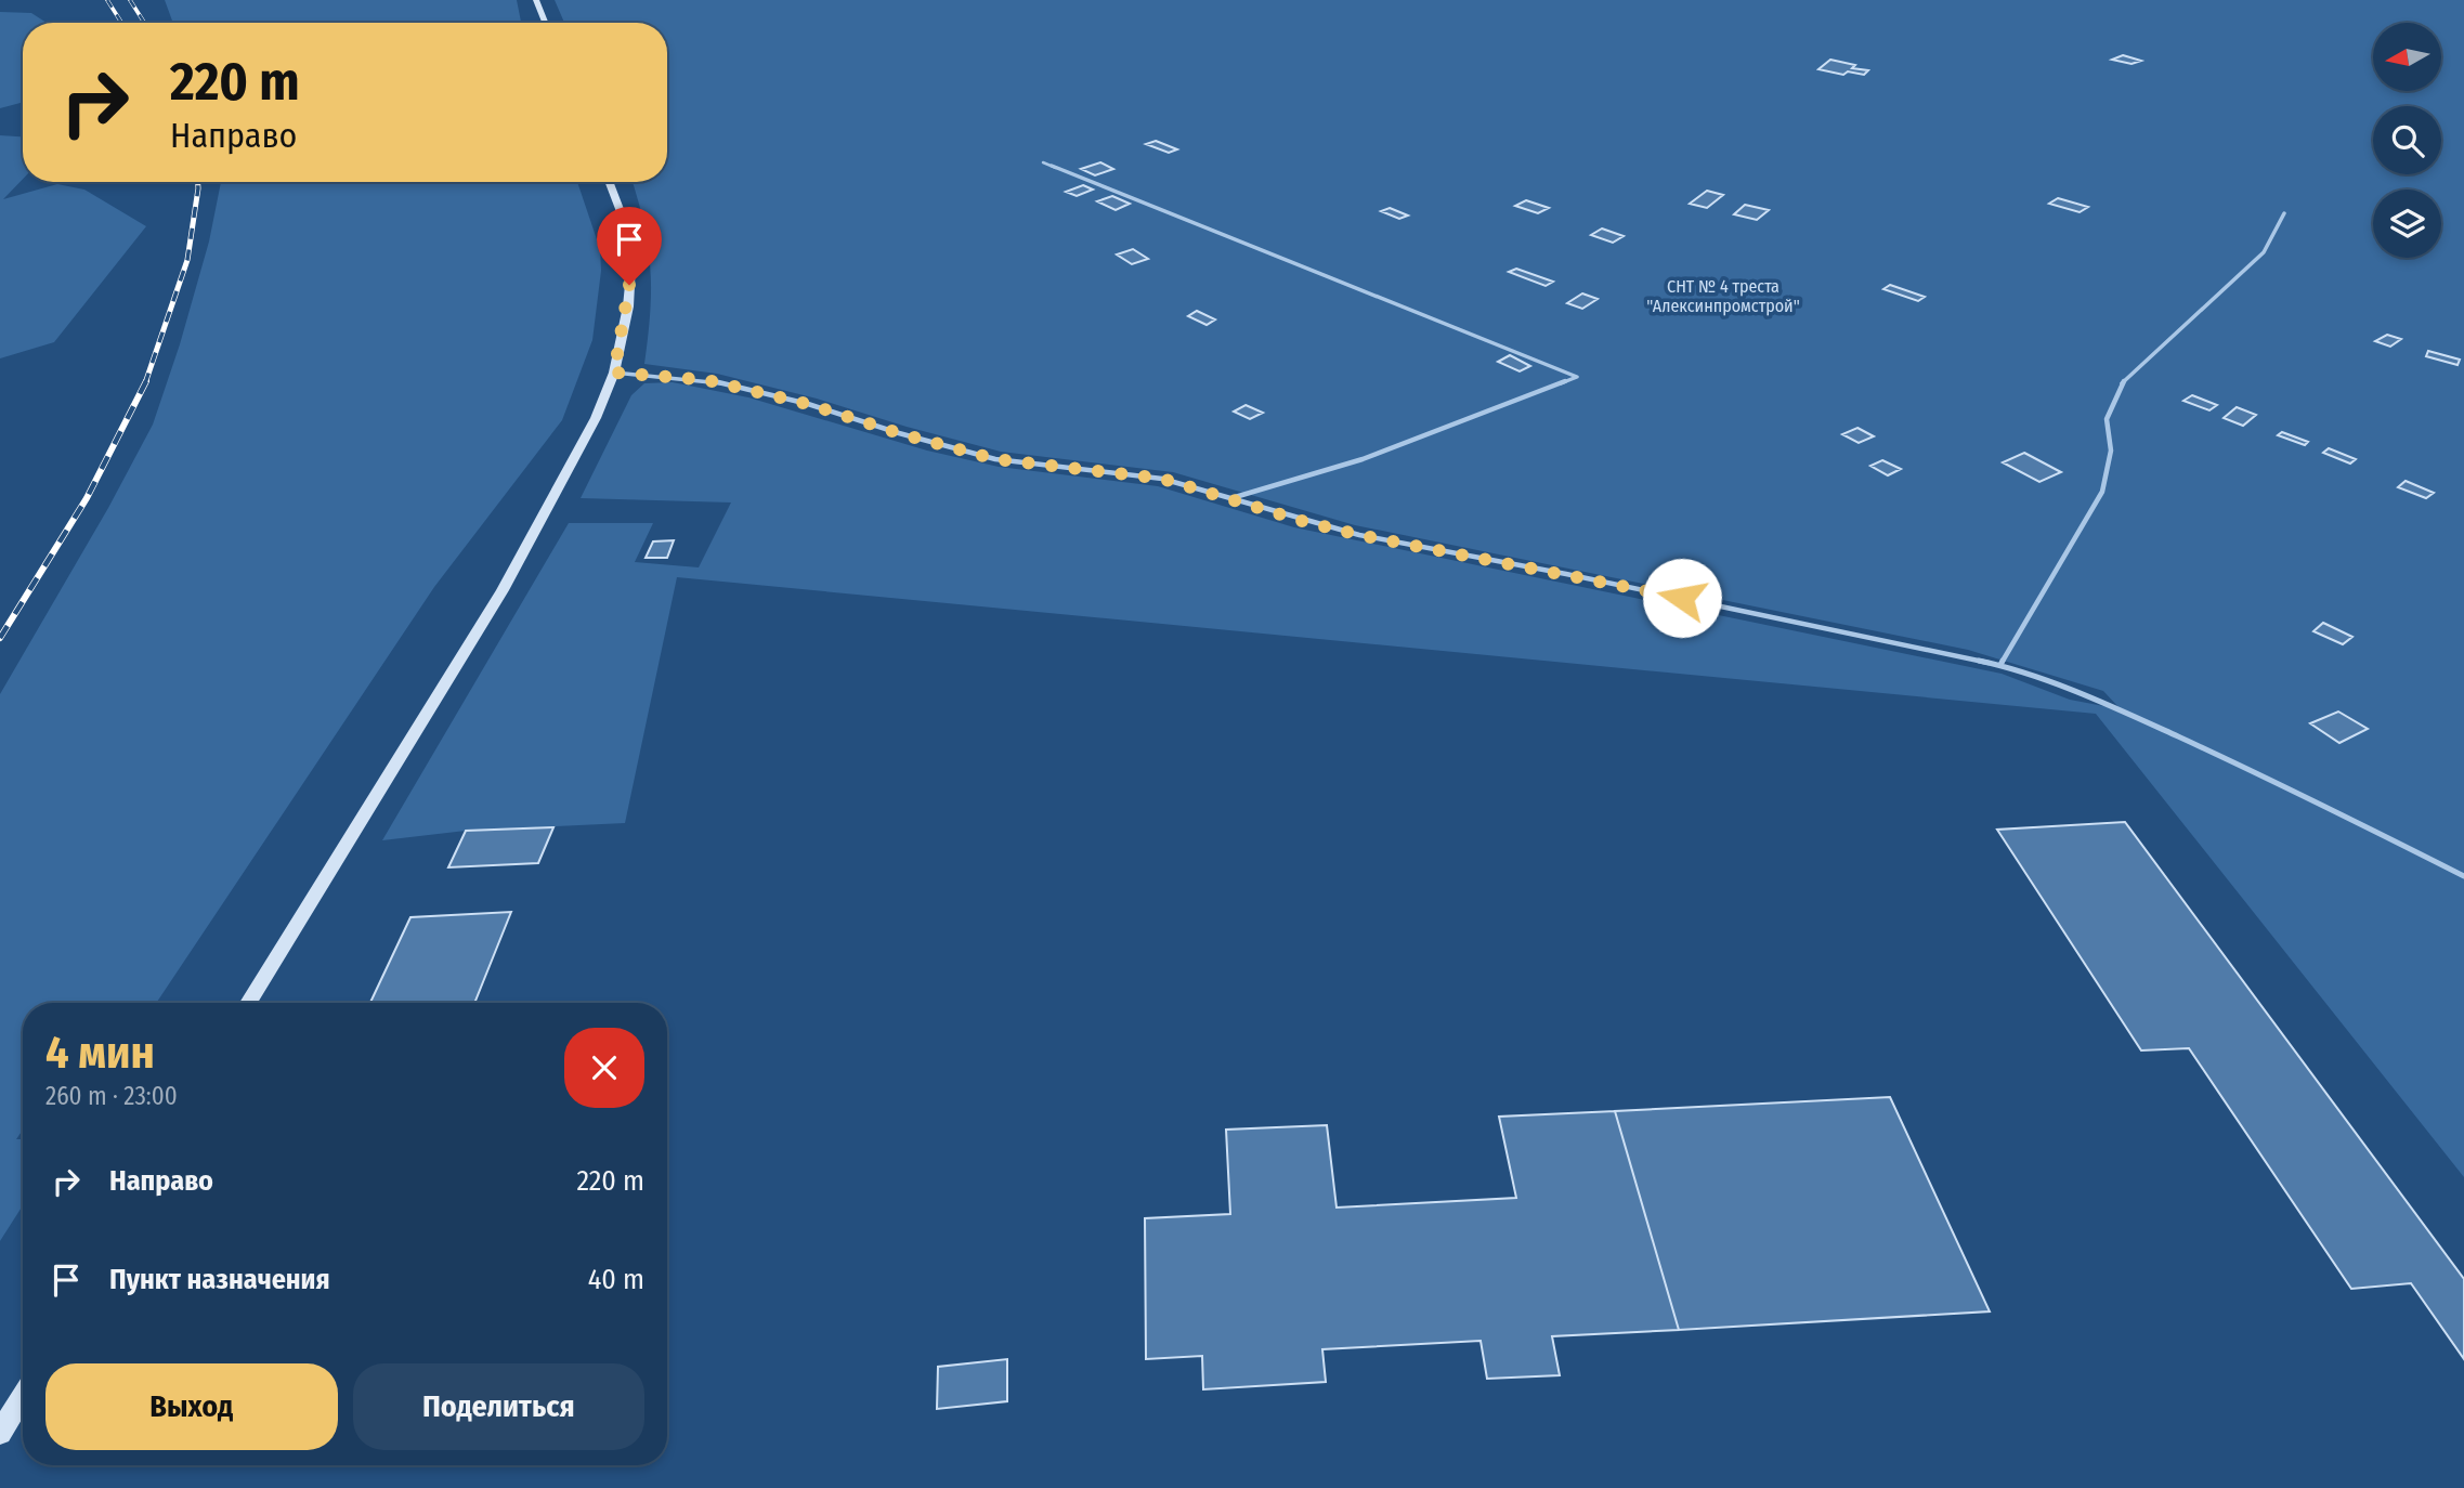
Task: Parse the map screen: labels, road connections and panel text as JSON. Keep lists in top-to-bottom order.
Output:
{
  "parks": ["СНТ № 4 треста \"Алексинпромстрой\""],
  "north": "left",
  "page": {
    "turn": ["220 m", "Направо"],
    "heading": ["4 мин", "260 m · 23:00"],
    "list": [
      {
        "name": "Направо",
        "value": "220 m"
      },
      {
        "name": "Пункт назначения",
        "value": "40 m"
      }
    ],
    "buttons": ["Выход", "Поделиться"]
  }
}
